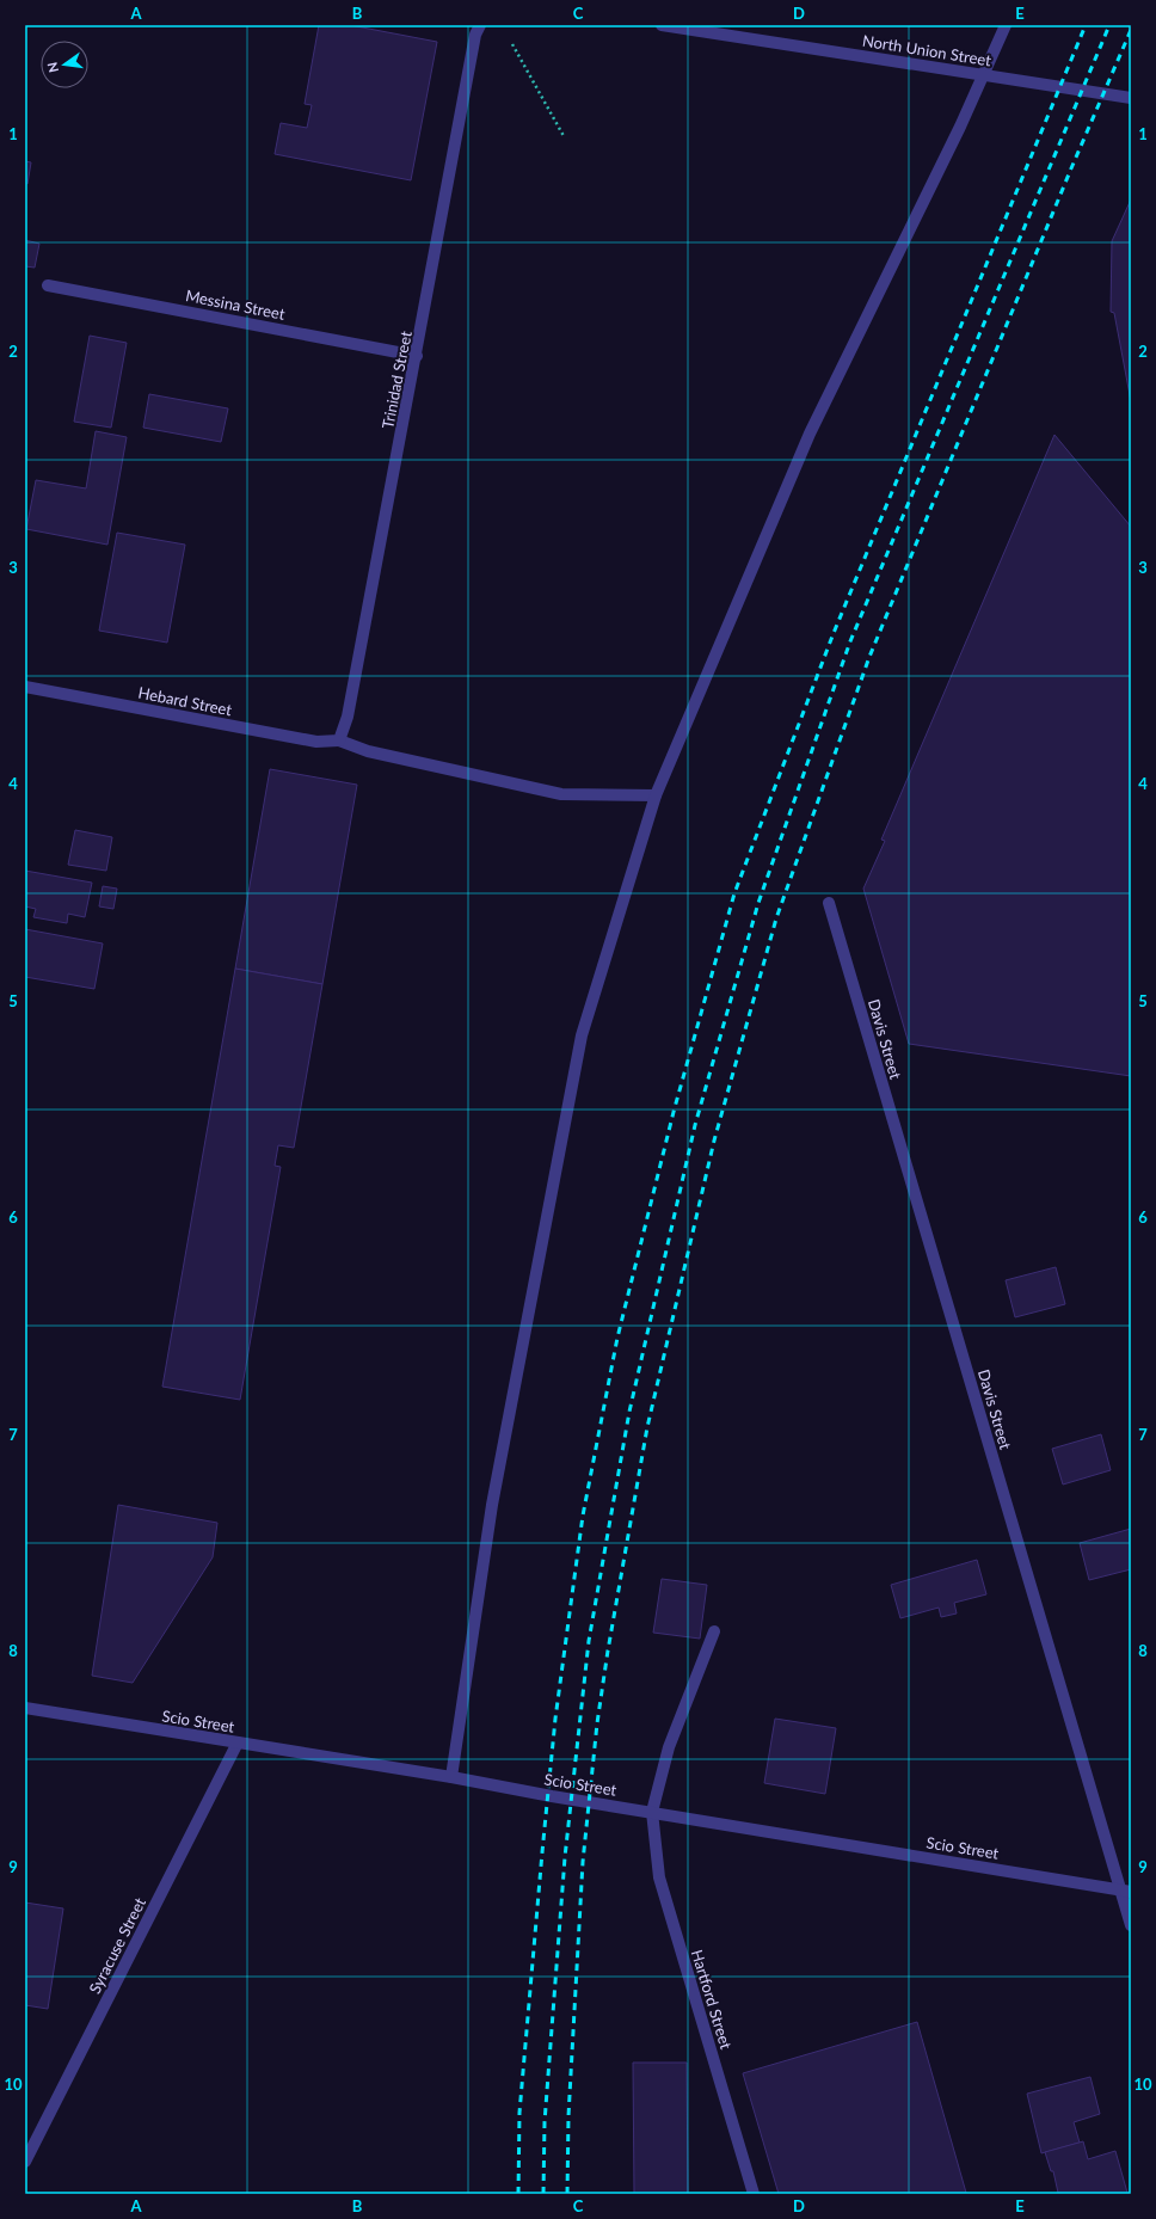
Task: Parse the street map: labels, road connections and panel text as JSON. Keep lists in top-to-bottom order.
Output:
{
  "streets": {
    "street": [
      "North Union Street",
      "Messina Street",
      "Trinidad Street",
      "Hebard Street",
      "Davis Street",
      "Scio Street",
      "Syracuse Street",
      "Hartford Street"
    ]
  },
  "crossings": [
    ["Messina Street", "Trinidad Street"],
    ["Trinidad Street", "Hebard Street"],
    ["Davis Street", "Scio Street"],
    ["Scio Street", "Syracuse Street"],
    ["Scio Street", "Hartford Street"]
  ],
  "north": "left",
  "grid": {
    "columns": [
      "A",
      "B",
      "C",
      "D",
      "E"
    ],
    "rows": [
      "1",
      "2",
      "3",
      "4",
      "5",
      "6",
      "7",
      "8",
      "9",
      "10"
    ]
  }
}
